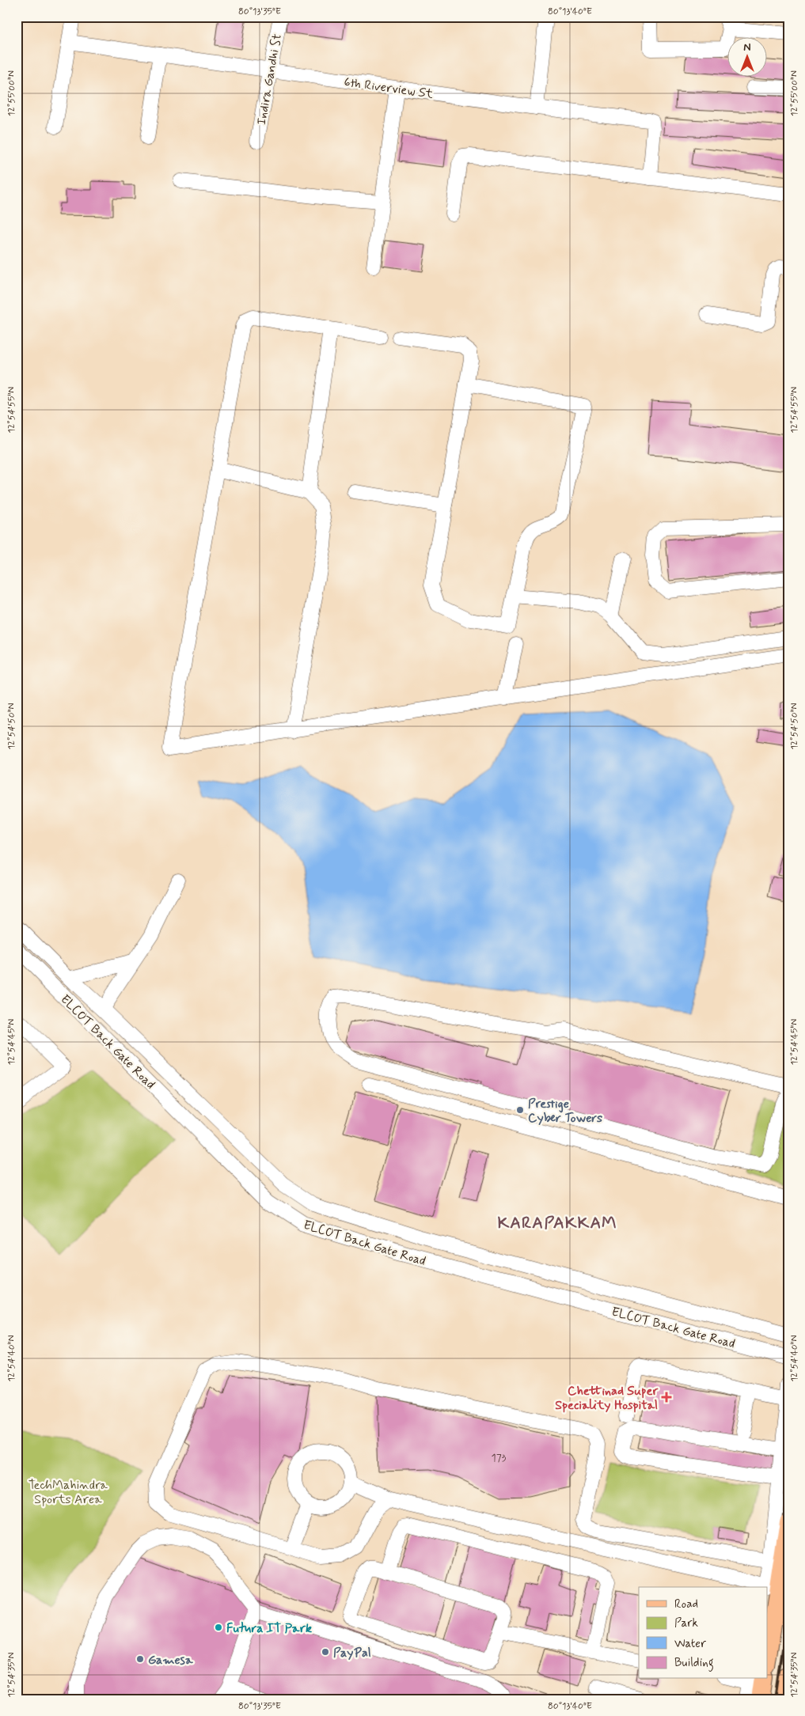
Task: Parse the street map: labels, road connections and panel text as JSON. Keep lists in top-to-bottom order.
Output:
{
  "streets": {
    "street": ["Indira Gandhi St", "6th Riverview St", "ELCOT Back Gate Road"]
  },
  "crossings": [
    ["Indira Gandhi St", "6th Riverview St"]
  ],
  "districts": ["KARAPAKKAM"],
  "parks": ["TechMahindra Sports Area"],
  "places": {
    "other": [
      "Prestige Cyber Towers",
      "Futura IT Park",
      "PayPal",
      "Gamesa"
    ],
    "health": ["Chettinad Super Speciality Hospital"]
  },
  "house_numbers": ["173"],
  "legend": [
    "Road",
    "Park",
    "Water",
    "Building"
  ],
  "north": "top",
  "coordinates": [
    "80°13'35\"E",
    "80°13'40\"E",
    "12°55'00\"N",
    "12°54'55\"N",
    "12°54'50\"N",
    "12°54'45\"N",
    "12°54'40\"N",
    "12°54'35\"N"
  ]
}
